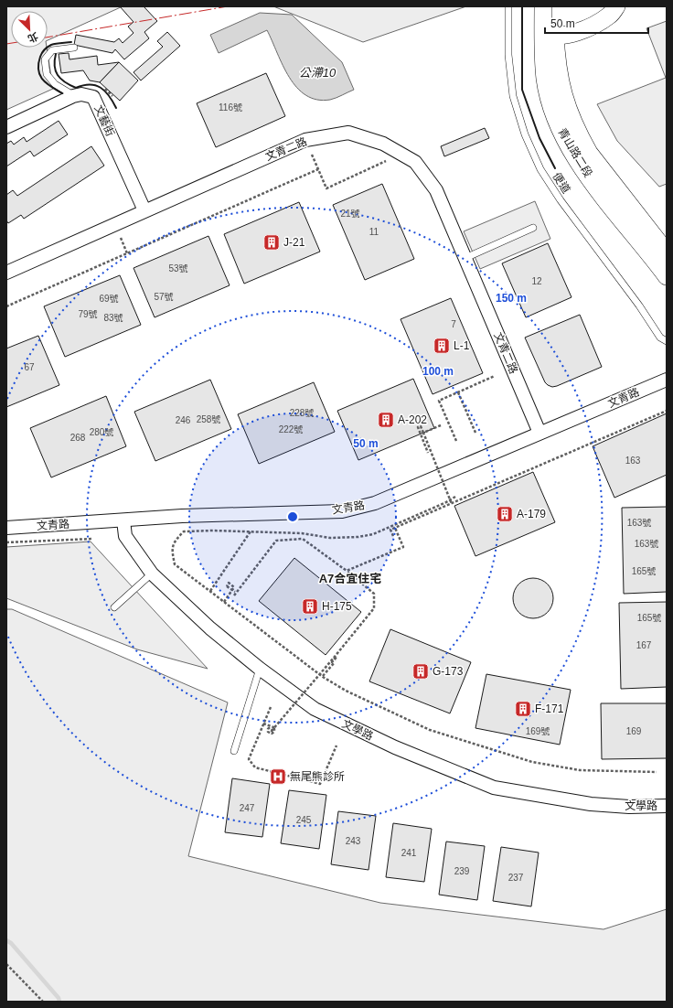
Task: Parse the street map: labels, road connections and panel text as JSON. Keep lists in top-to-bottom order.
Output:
{
  "streets": {
    "street": [
      "文藝街",
      "文青二路",
      "青山路二段",
      "文青路",
      "文學路"
    ],
    "lane": ["便道"]
  },
  "crossings": [
    ["文藝街", "文青二路"],
    ["文青二路", "文青路"],
    ["文青路", "文學路"]
  ],
  "districts": ["A7合宜住宅"],
  "water": ["公滯10"],
  "places": {
    "building": [
      "J-21",
      "L-1",
      "A-202",
      "A-179",
      "H-175",
      "G-173",
      "F-171"
    ],
    "hospital": ["無尾熊診所"]
  },
  "house_numbers": [
    "116號",
    "21號",
    "11",
    "53號",
    "12",
    "57號",
    "69號",
    "79號",
    "83號",
    "7",
    "67",
    "228號",
    "258號",
    "246",
    "222號",
    "280號",
    "268",
    "163",
    "163號",
    "163號",
    "165號",
    "165號",
    "167",
    "169號",
    "169",
    "247",
    "245",
    "243",
    "241",
    "239",
    "237"
  ],
  "scale_bar": "50 m",
  "north": "bottom right",
  "rings": ["150 m", "100 m", "50 m"]
}
